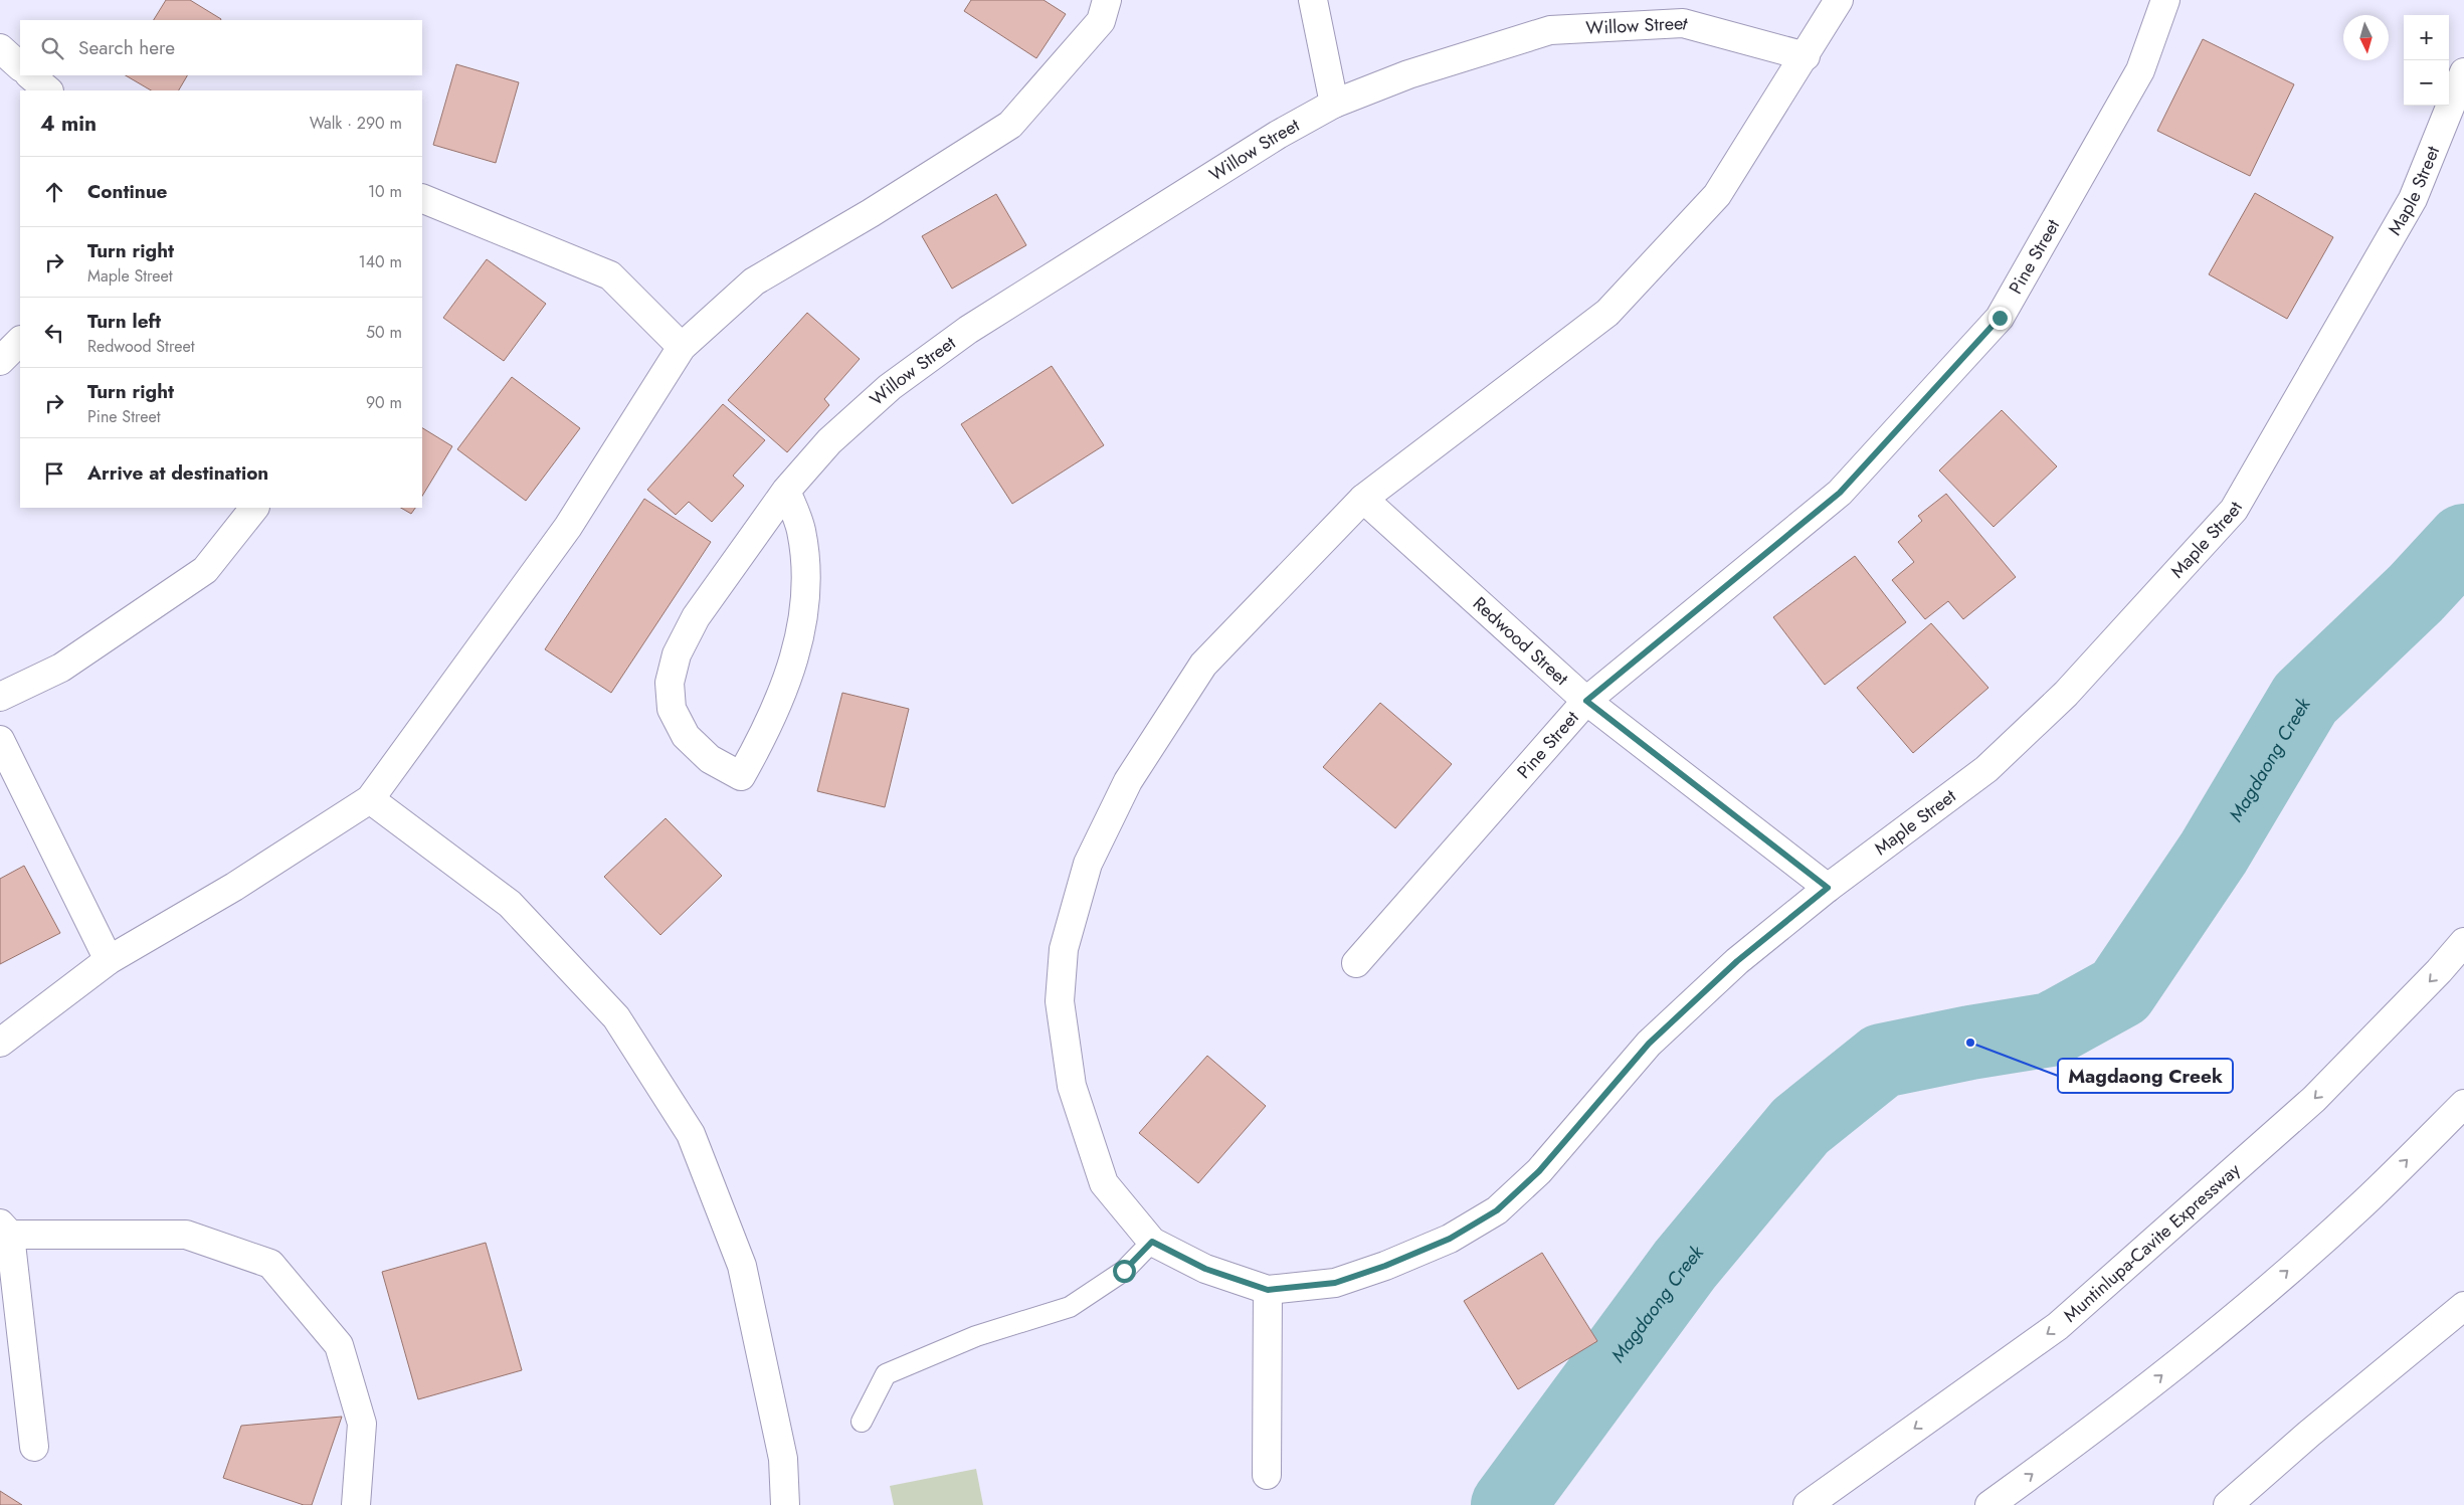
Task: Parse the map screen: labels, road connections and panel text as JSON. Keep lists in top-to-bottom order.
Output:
{
  "streets": {
    "main road": [
      "Willow Street",
      "Maple Street",
      "Pine Street",
      "Redwood Street",
      "Muntinlupa-Cavite Expressway"
    ]
  },
  "crossings": [
    ["Maple Street", "Redwood Street"],
    ["Pine Street", "Redwood Street"]
  ],
  "water": ["Magdaong Creek"],
  "places": ["Magdaong Creek"],
  "north": "bottom",
  "page": {
    "map_buttons": ["+", "−"],
    "search": "Search here",
    "heading": ["4 min", "Walk · 290 m"],
    "list": [
      ["Continue", "10 m"],
      ["Turn right", "Maple Street", "140 m"],
      ["Turn left", "Redwood Street", "50 m"],
      ["Turn right", "Pine Street", "90 m"],
      "Arrive at destination"
    ]
  }
}
